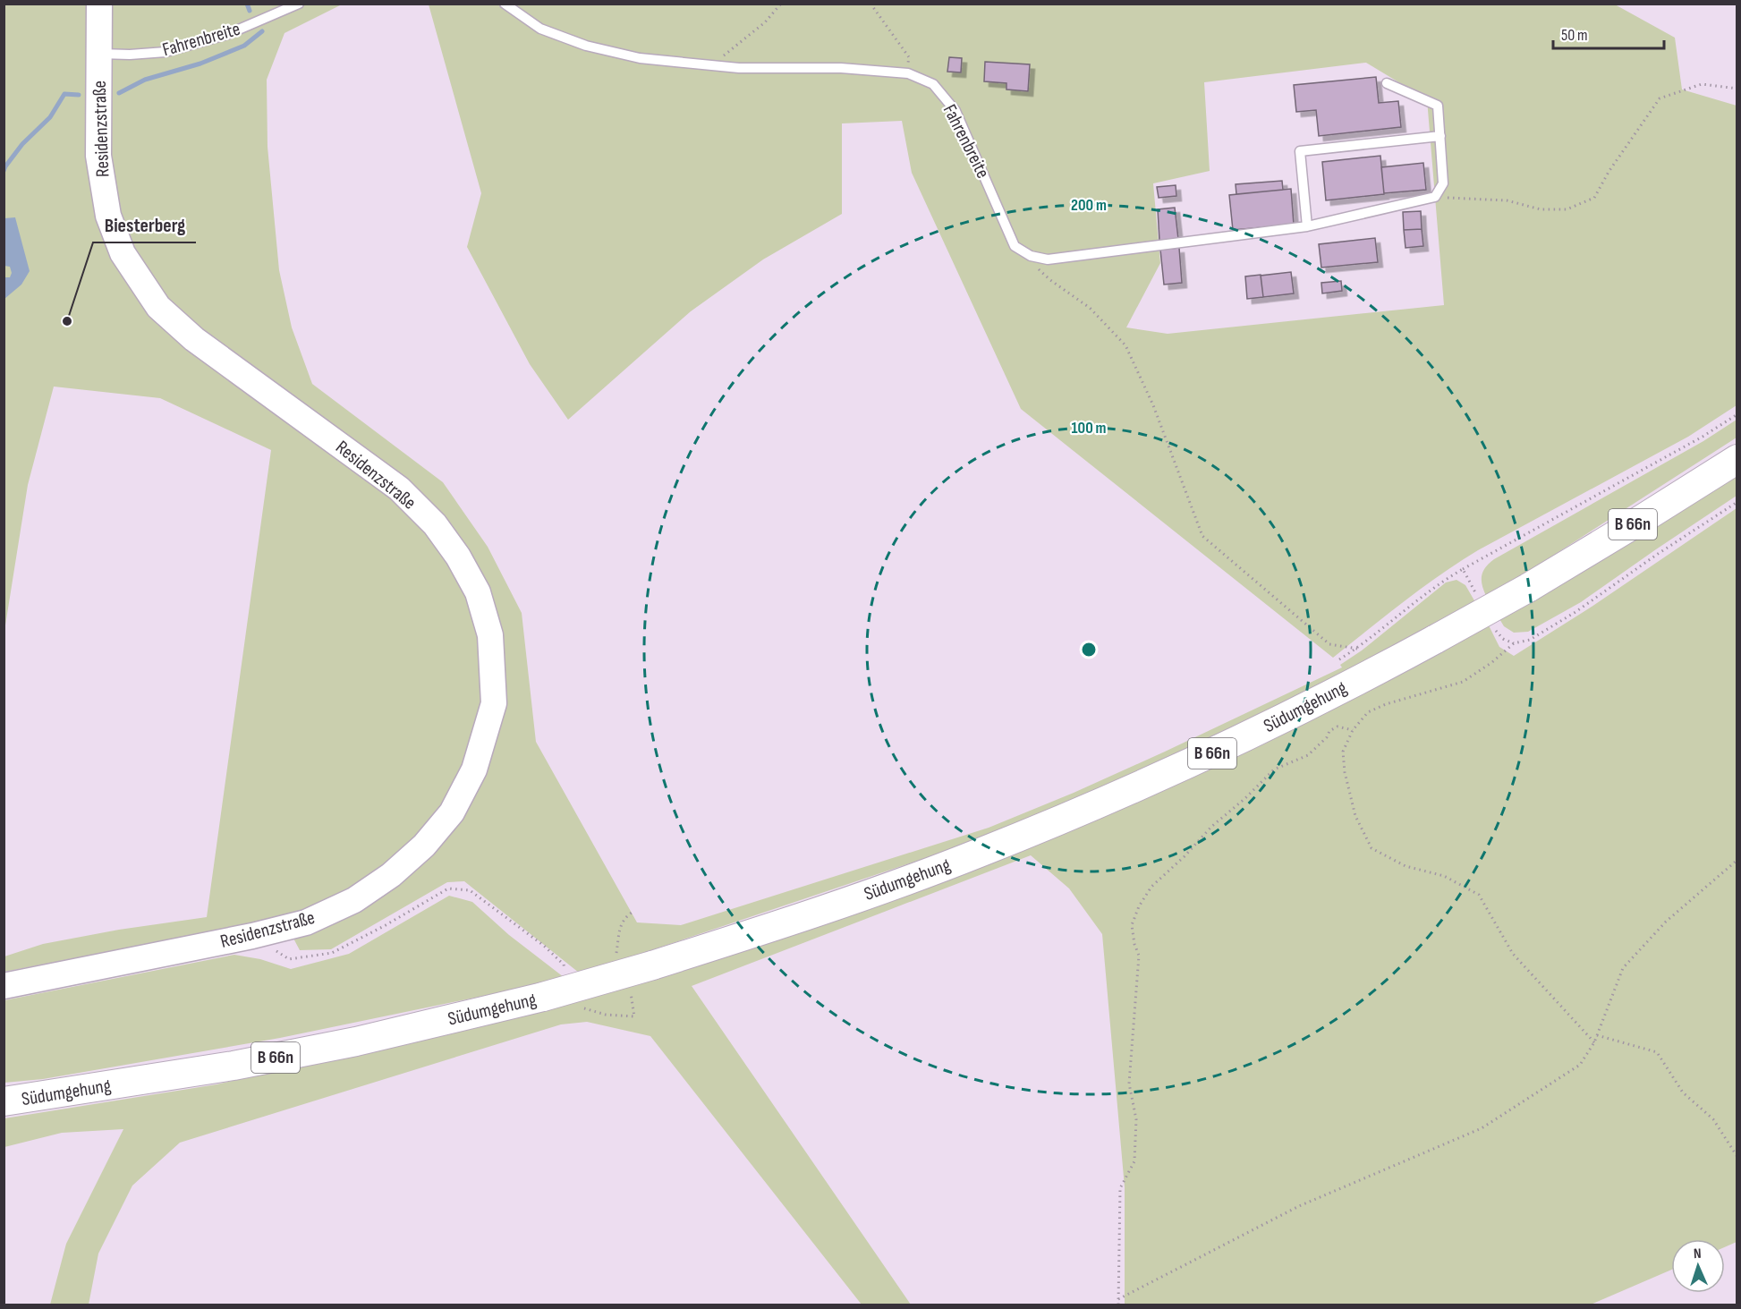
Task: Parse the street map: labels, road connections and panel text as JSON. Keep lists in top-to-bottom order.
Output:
{
  "streets": {
    "main road": ["Residenzstraße", "B 66n", "Südumgehung"],
    "lane": ["Fahrenbreite"]
  },
  "crossings": [
    ["Fahrenbreite", "Residenzstraße"]
  ],
  "places": ["Biesterberg"],
  "scale_bar": "50 m",
  "north": "top",
  "rings": ["200 m", "100 m"]
}
